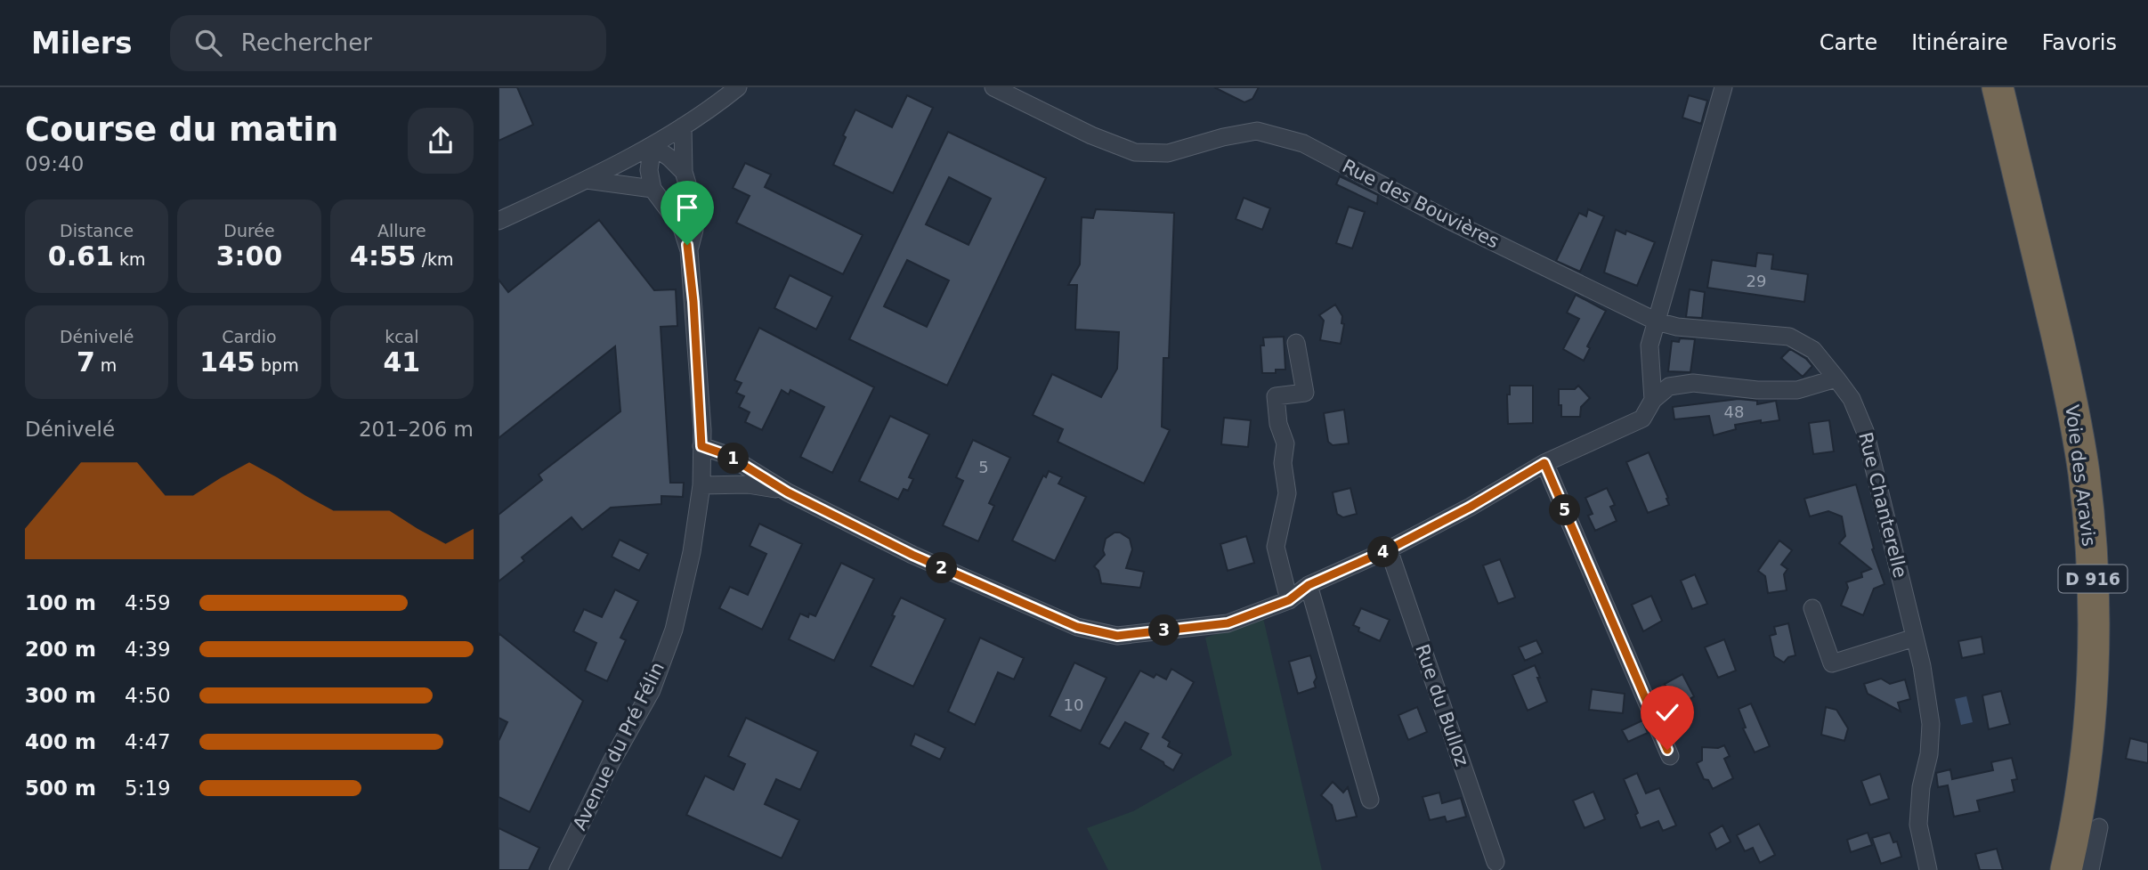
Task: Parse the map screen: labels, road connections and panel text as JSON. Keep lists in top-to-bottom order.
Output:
{
  "streets": {
    "highway": ["Voie des Aravis", "D 916"],
    "street": [
      "Rue des Bouvières",
      "Rue Chanterelle",
      "Rue du Bulloz",
      "Avenue du Pré Félin"
    ]
  },
  "crossings": [
    ["Rue des Bouvières", "Rue Chanterelle"]
  ],
  "house_numbers": [
    "29",
    "48",
    "5",
    "10"
  ],
  "page": {
    "header": "Milers",
    "search": "Rechercher",
    "nav": ["Carte", "Itinéraire", "Favoris"],
    "heading": ["Course du matin", "09:40"],
    "stats": [
      ["Distance", "0.61 km"],
      ["Durée", "3:00"],
      ["Allure", "4:55 /km"],
      ["Dénivelé", "7 m"],
      ["Cardio", "145 bpm"],
      ["kcal", "41"]
    ],
    "chart": ["Dénivelé", "201–206 m"],
    "pins": [
      "1",
      "5",
      "4",
      "2",
      "3"
    ],
    "list": [
      {
        "name": "100 m",
        "note": "4:59"
      },
      {
        "name": "200 m",
        "note": "4:39"
      },
      {
        "name": "300 m",
        "note": "4:50"
      },
      {
        "name": "400 m",
        "note": "4:47"
      },
      {
        "name": "500 m",
        "note": "5:19"
      }
    ]
  }
}
